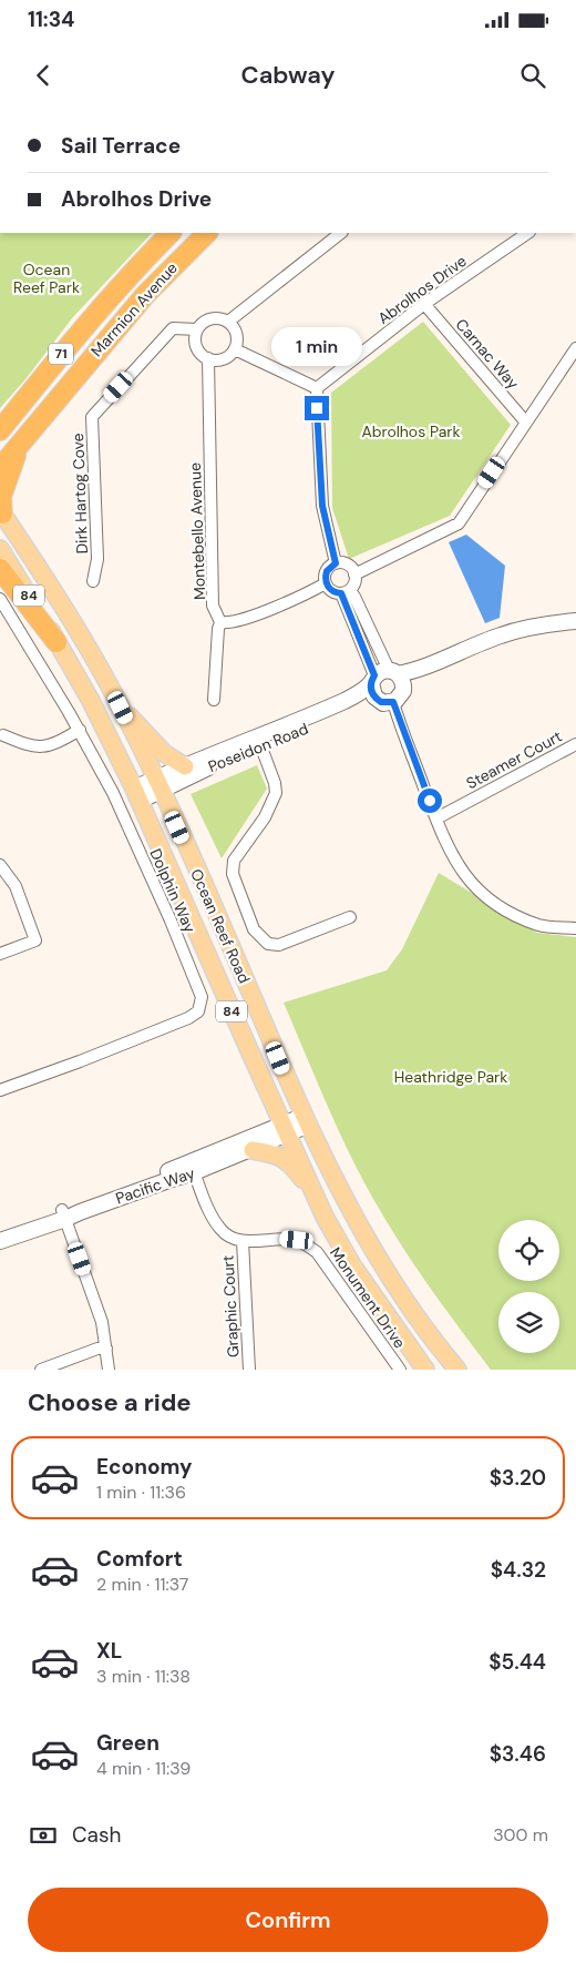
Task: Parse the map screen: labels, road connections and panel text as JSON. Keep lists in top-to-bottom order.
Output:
{
  "streets": {
    "highway": ["Marmion Avenue", "71"],
    "main road": ["84", "Ocean Reef Road"],
    "street": [
      "Abrolhos Drive",
      "Carnac Way",
      "Dirk Hartog Cove",
      "Montebello Avenue",
      "Poseidon Road",
      "Steamer Court",
      "Dolphin Way",
      "Pacific Way",
      "Monument Drive",
      "Graphic Court"
    ]
  },
  "crossings": [
    ["Abrolhos Drive", "Carnac Way"],
    ["Dirk Hartog Cove", "Montebello Avenue"],
    ["Poseidon Road", "Ocean Reef Road"],
    ["Ocean Reef Road", "Pacific Way"],
    ["Monument Drive", "Graphic Court"]
  ],
  "parks": ["Ocean Reef Park", "Abrolhos Park", "Heathridge Park"],
  "page": {
    "status": "11:34",
    "header": "Cabway",
    "banner": ["Sail Terrace", "Abrolhos Drive"],
    "bubble": "1 min",
    "heading": "Choose a ride",
    "list": [
      {
        "name": "Economy",
        "note": "1 min · 11:36",
        "value": "$3.20"
      },
      {
        "name": "Comfort",
        "note": "2 min · 11:37",
        "value": "$4.32"
      },
      {
        "name": "XL",
        "note": "3 min · 11:38",
        "value": "$5.44"
      },
      {
        "name": "Green",
        "note": "4 min · 11:39",
        "value": "$3.46"
      }
    ],
    "pay": ["Cash", "300 m"],
    "buttons": "Confirm"
  }
}
